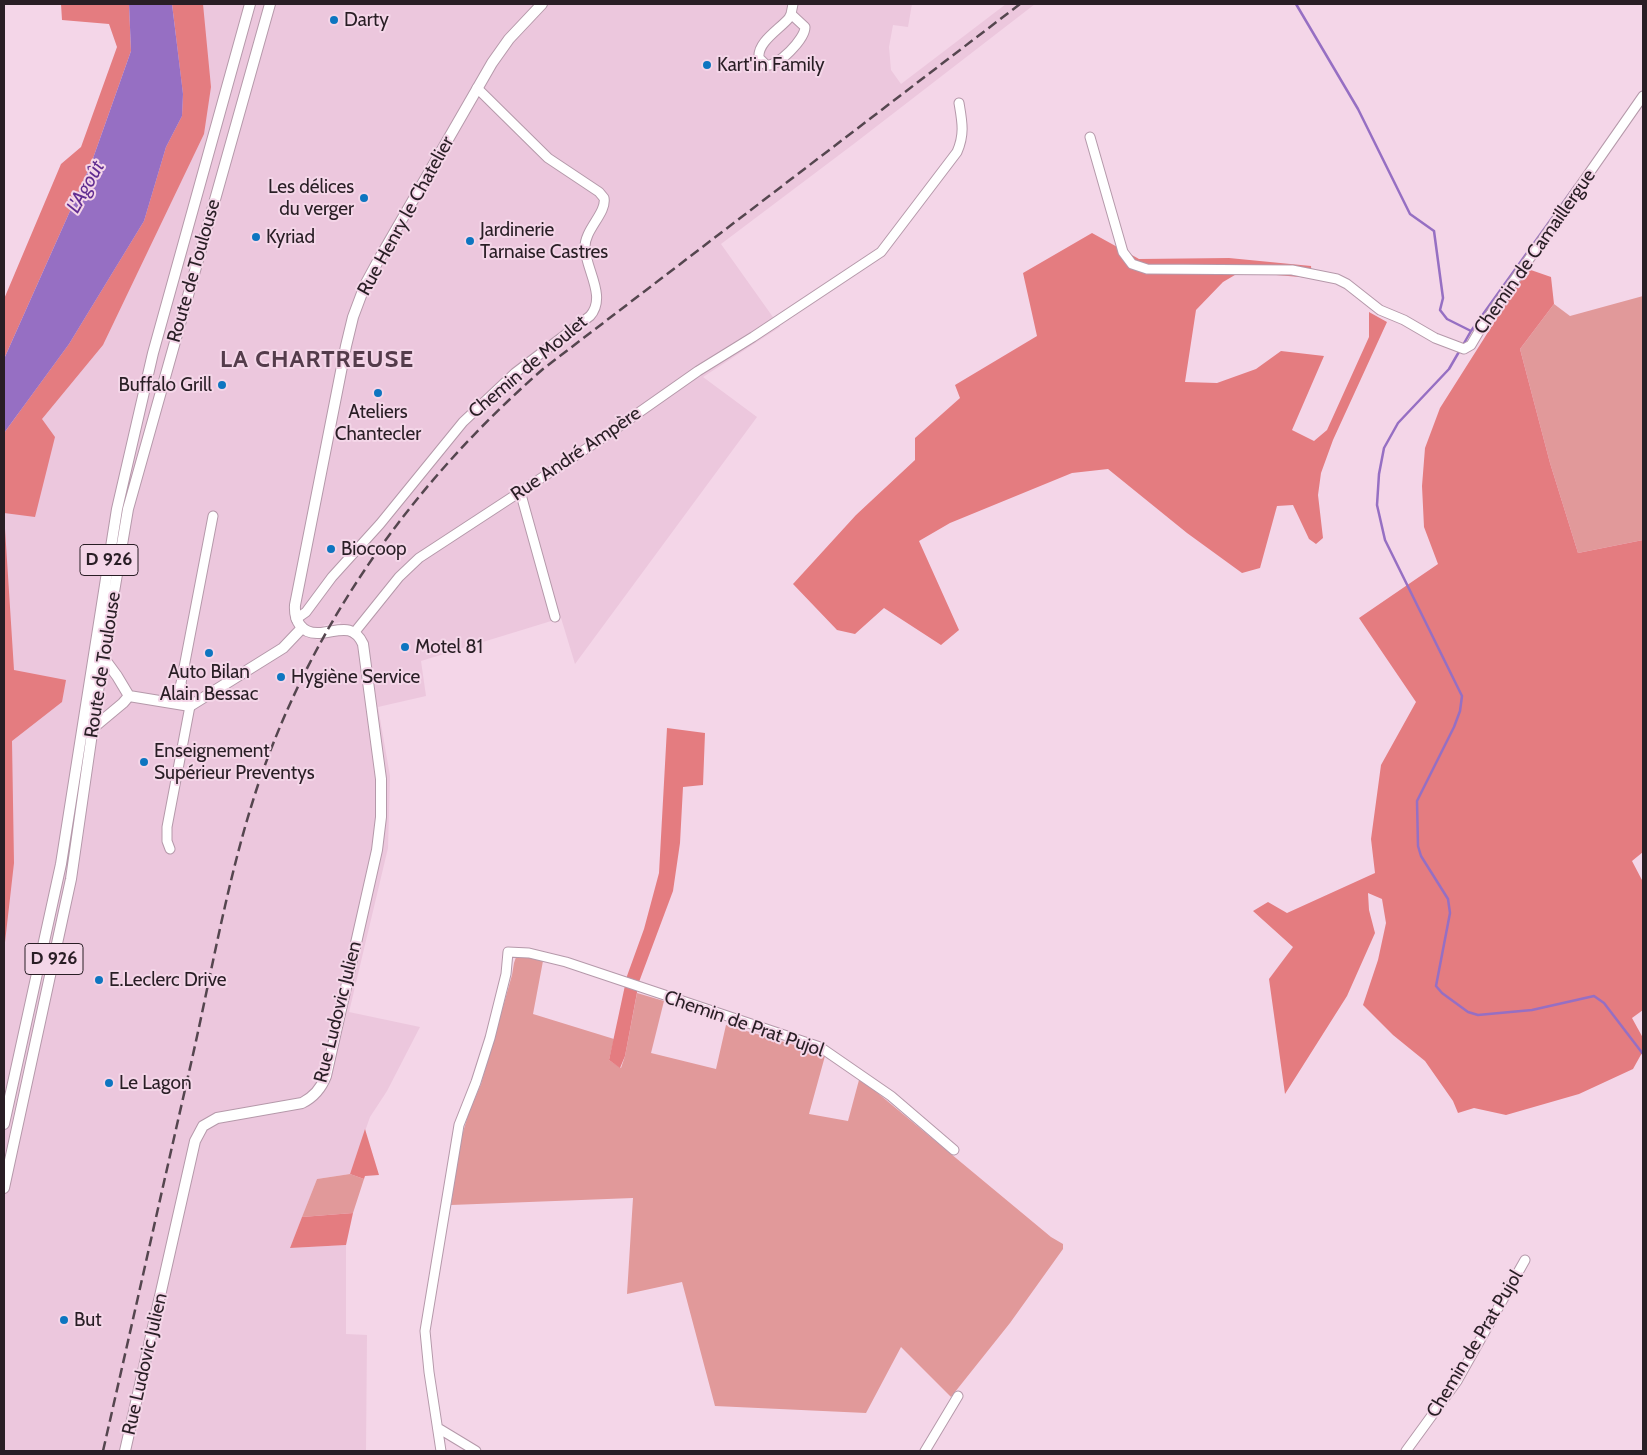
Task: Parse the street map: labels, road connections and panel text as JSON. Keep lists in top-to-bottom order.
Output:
{
  "streets": {
    "main road": [
      "Rue Henry le Chatelier",
      "Route de Toulouse",
      "D 926",
      "Rue Ludovic Julien"
    ],
    "street": [
      "Chemin de Camaillergue",
      "Chemin de Moulet",
      "Rue André Ampère",
      "Chemin de Prat Pujol"
    ]
  },
  "crossings": [
    ["Rue Henry le Chatelier", "Chemin de Moulet"],
    ["Rue André Ampère", "Rue Ludovic Julien"]
  ],
  "districts": ["LA CHARTREUSE"],
  "water": ["L'Agoût"],
  "places": [
    "Darty",
    "Kart'in Family",
    "Les délices du verger",
    "Kyriad",
    "Jardinerie Tarnaise Castres",
    "Buffalo Grill",
    "Ateliers Chantecler",
    "Biocoop",
    "Motel 81",
    "Auto Bilan Alain Bessac",
    "Hygiène Service",
    "Enseignement Supérieur Preventys",
    "E.Leclerc Drive",
    "Le Lagon",
    "But"
  ]
}
